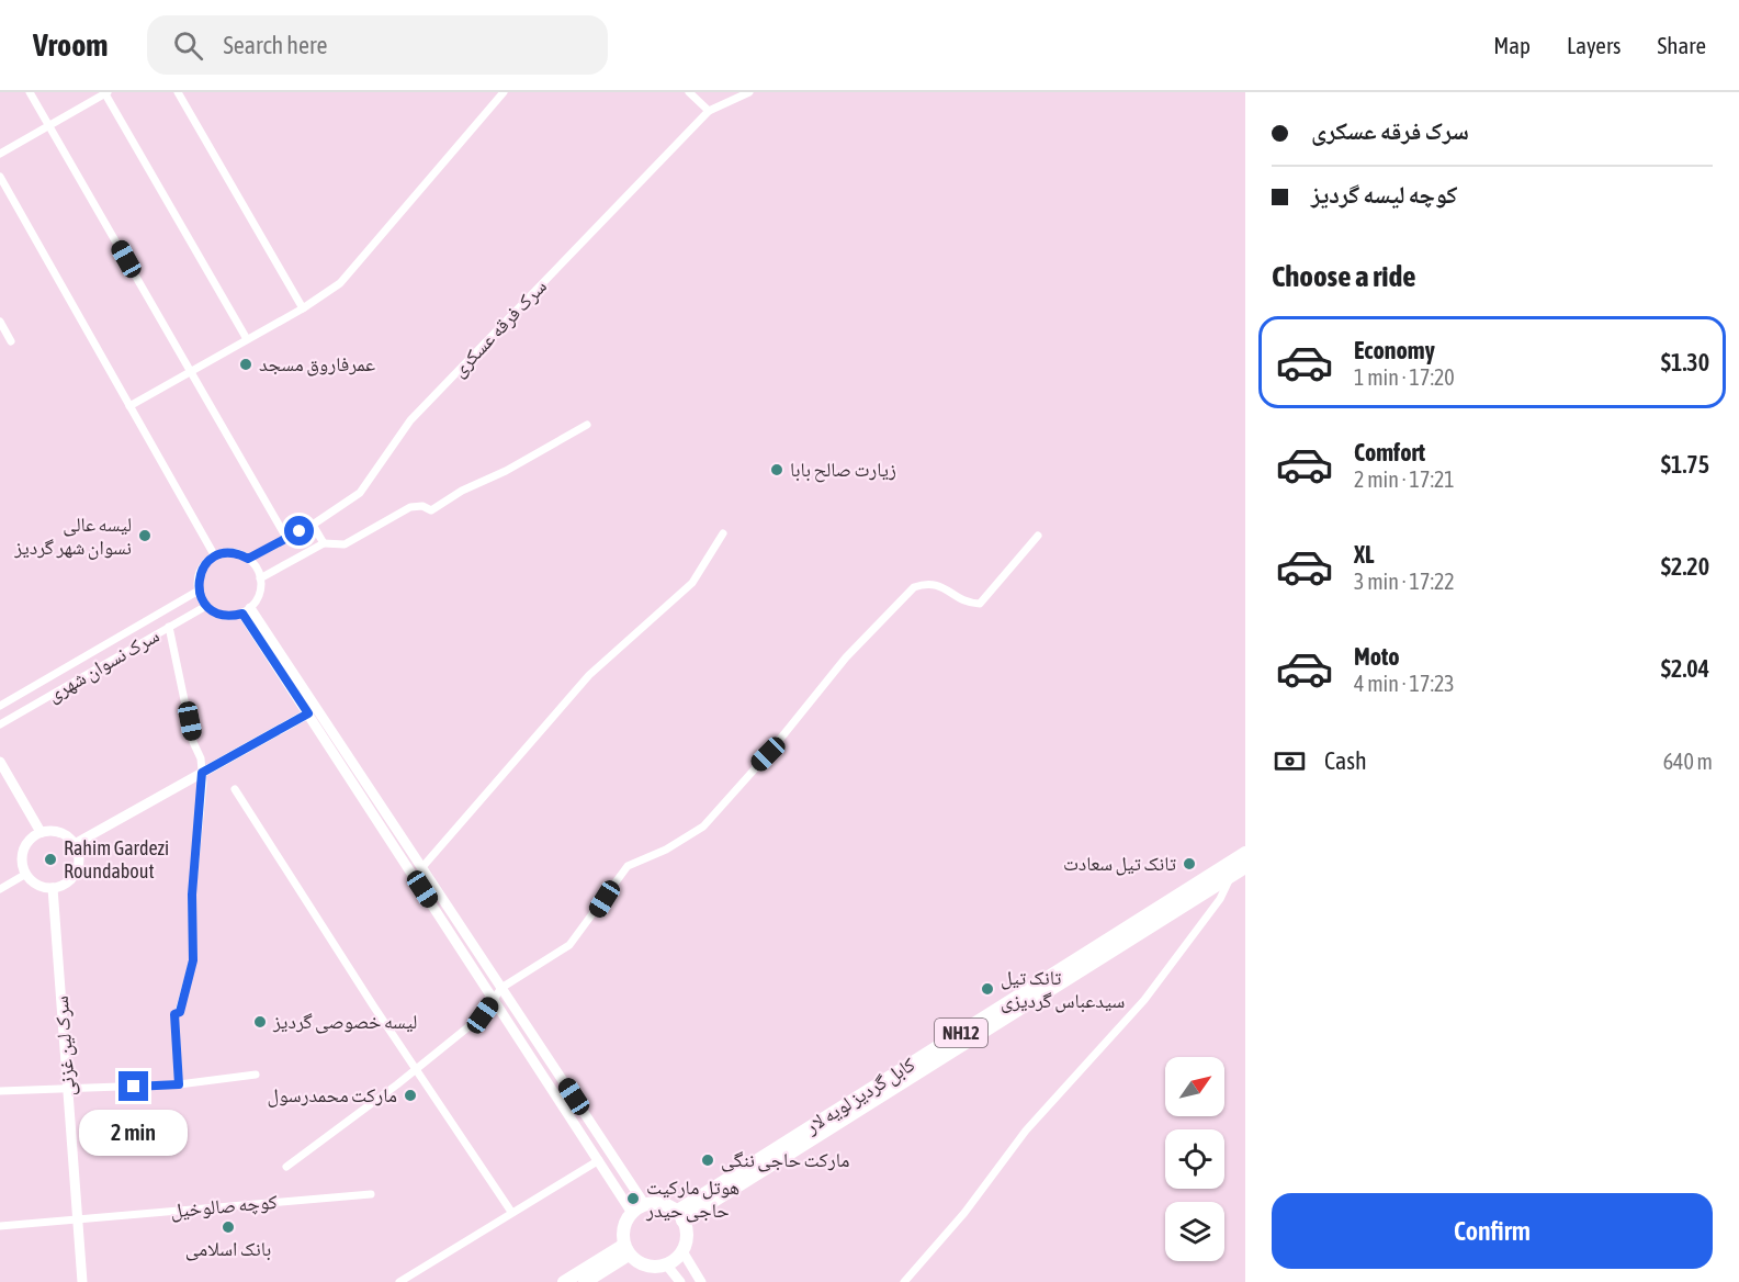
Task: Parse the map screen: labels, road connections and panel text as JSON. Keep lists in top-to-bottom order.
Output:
{
  "streets": {
    "highway": ["NH12", "کابل گردیز لویه لار"],
    "street": [
      "سرک فرقه عسکری",
      "سرک نسوان شهری",
      "سرک لین غزنی",
      "کوچه صالوخیل"
    ]
  },
  "crossings": [
    ["سرک فرقه عسکری", "سرک نسوان شهری"],
    ["سرک لین غزنی", "کوچه صالوخیل"]
  ],
  "places": [
    "عمرفاروق مسجد",
    "زیارت صالح بابا",
    "لیسه عالی نسوان شهر گردیز",
    "Rahim Gardezi Roundabout",
    "تانک تیل سعادت",
    "تانک تیل سیدعباس گردیزی",
    "لیسه خصوصی گردیز",
    "مارکت محمدرسول",
    "مارکت حاجی ننگی",
    "هوتل مارکیت حاجی حیدر",
    "بانک اسلامی"
  ],
  "north": "top right",
  "page": {
    "header": "Vroom",
    "search": "Search here",
    "nav": ["Map", "Layers", "Share"],
    "banner": ["سرک فرقه عسکری", "کوچه لیسه گردیز"],
    "heading": "Choose a ride",
    "list": [
      {
        "name": "Economy",
        "note": "1 min · 17:20",
        "value": "$1.30"
      },
      {
        "name": "Comfort",
        "note": "2 min · 17:21",
        "value": "$1.75"
      },
      {
        "name": "XL",
        "note": "3 min · 17:22",
        "value": "$2.20"
      },
      {
        "name": "Moto",
        "note": "4 min · 17:23",
        "value": "$2.04"
      }
    ],
    "pay": ["Cash", "640 m"],
    "bubble": "2 min",
    "buttons": "Confirm"
  }
}
